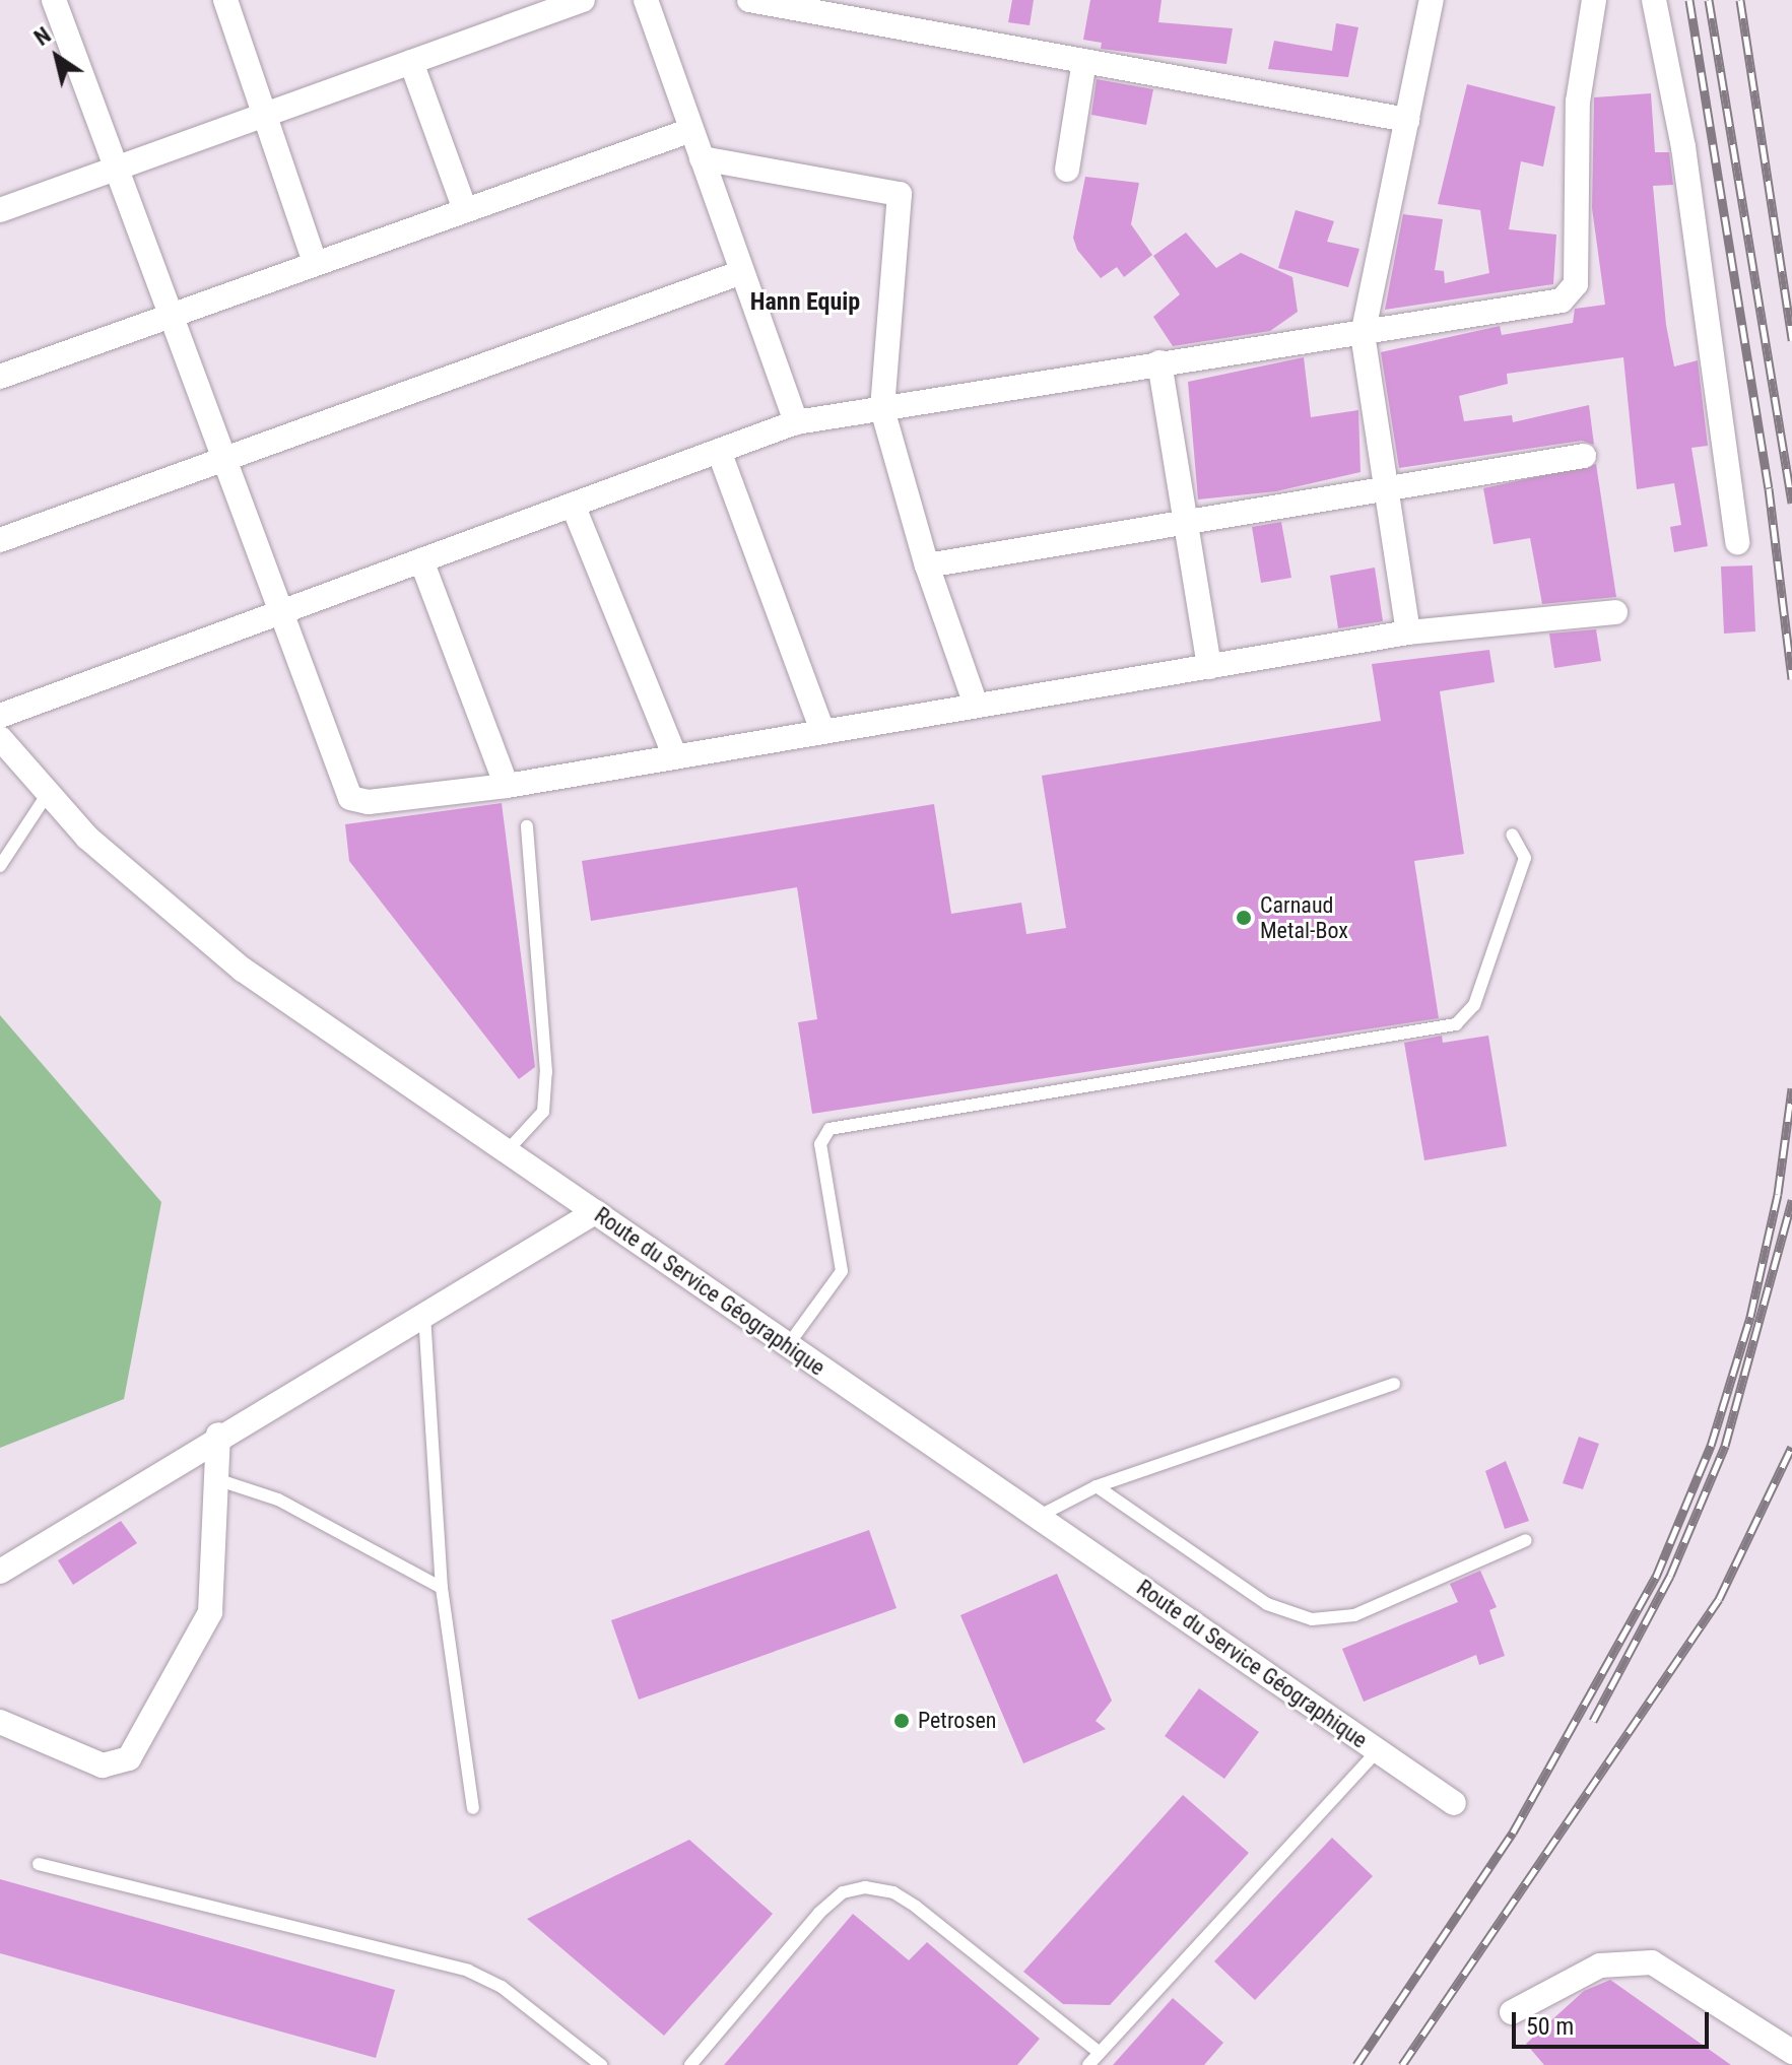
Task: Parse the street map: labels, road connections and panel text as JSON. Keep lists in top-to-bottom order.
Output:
{
  "streets": {
    "street": ["Route du Service Géographique"]
  },
  "districts": ["Hann Equip"],
  "places": ["Carnaud Metal-Box", "Petrosen"],
  "scale_bar": "50 m",
  "north": "top left"
}
